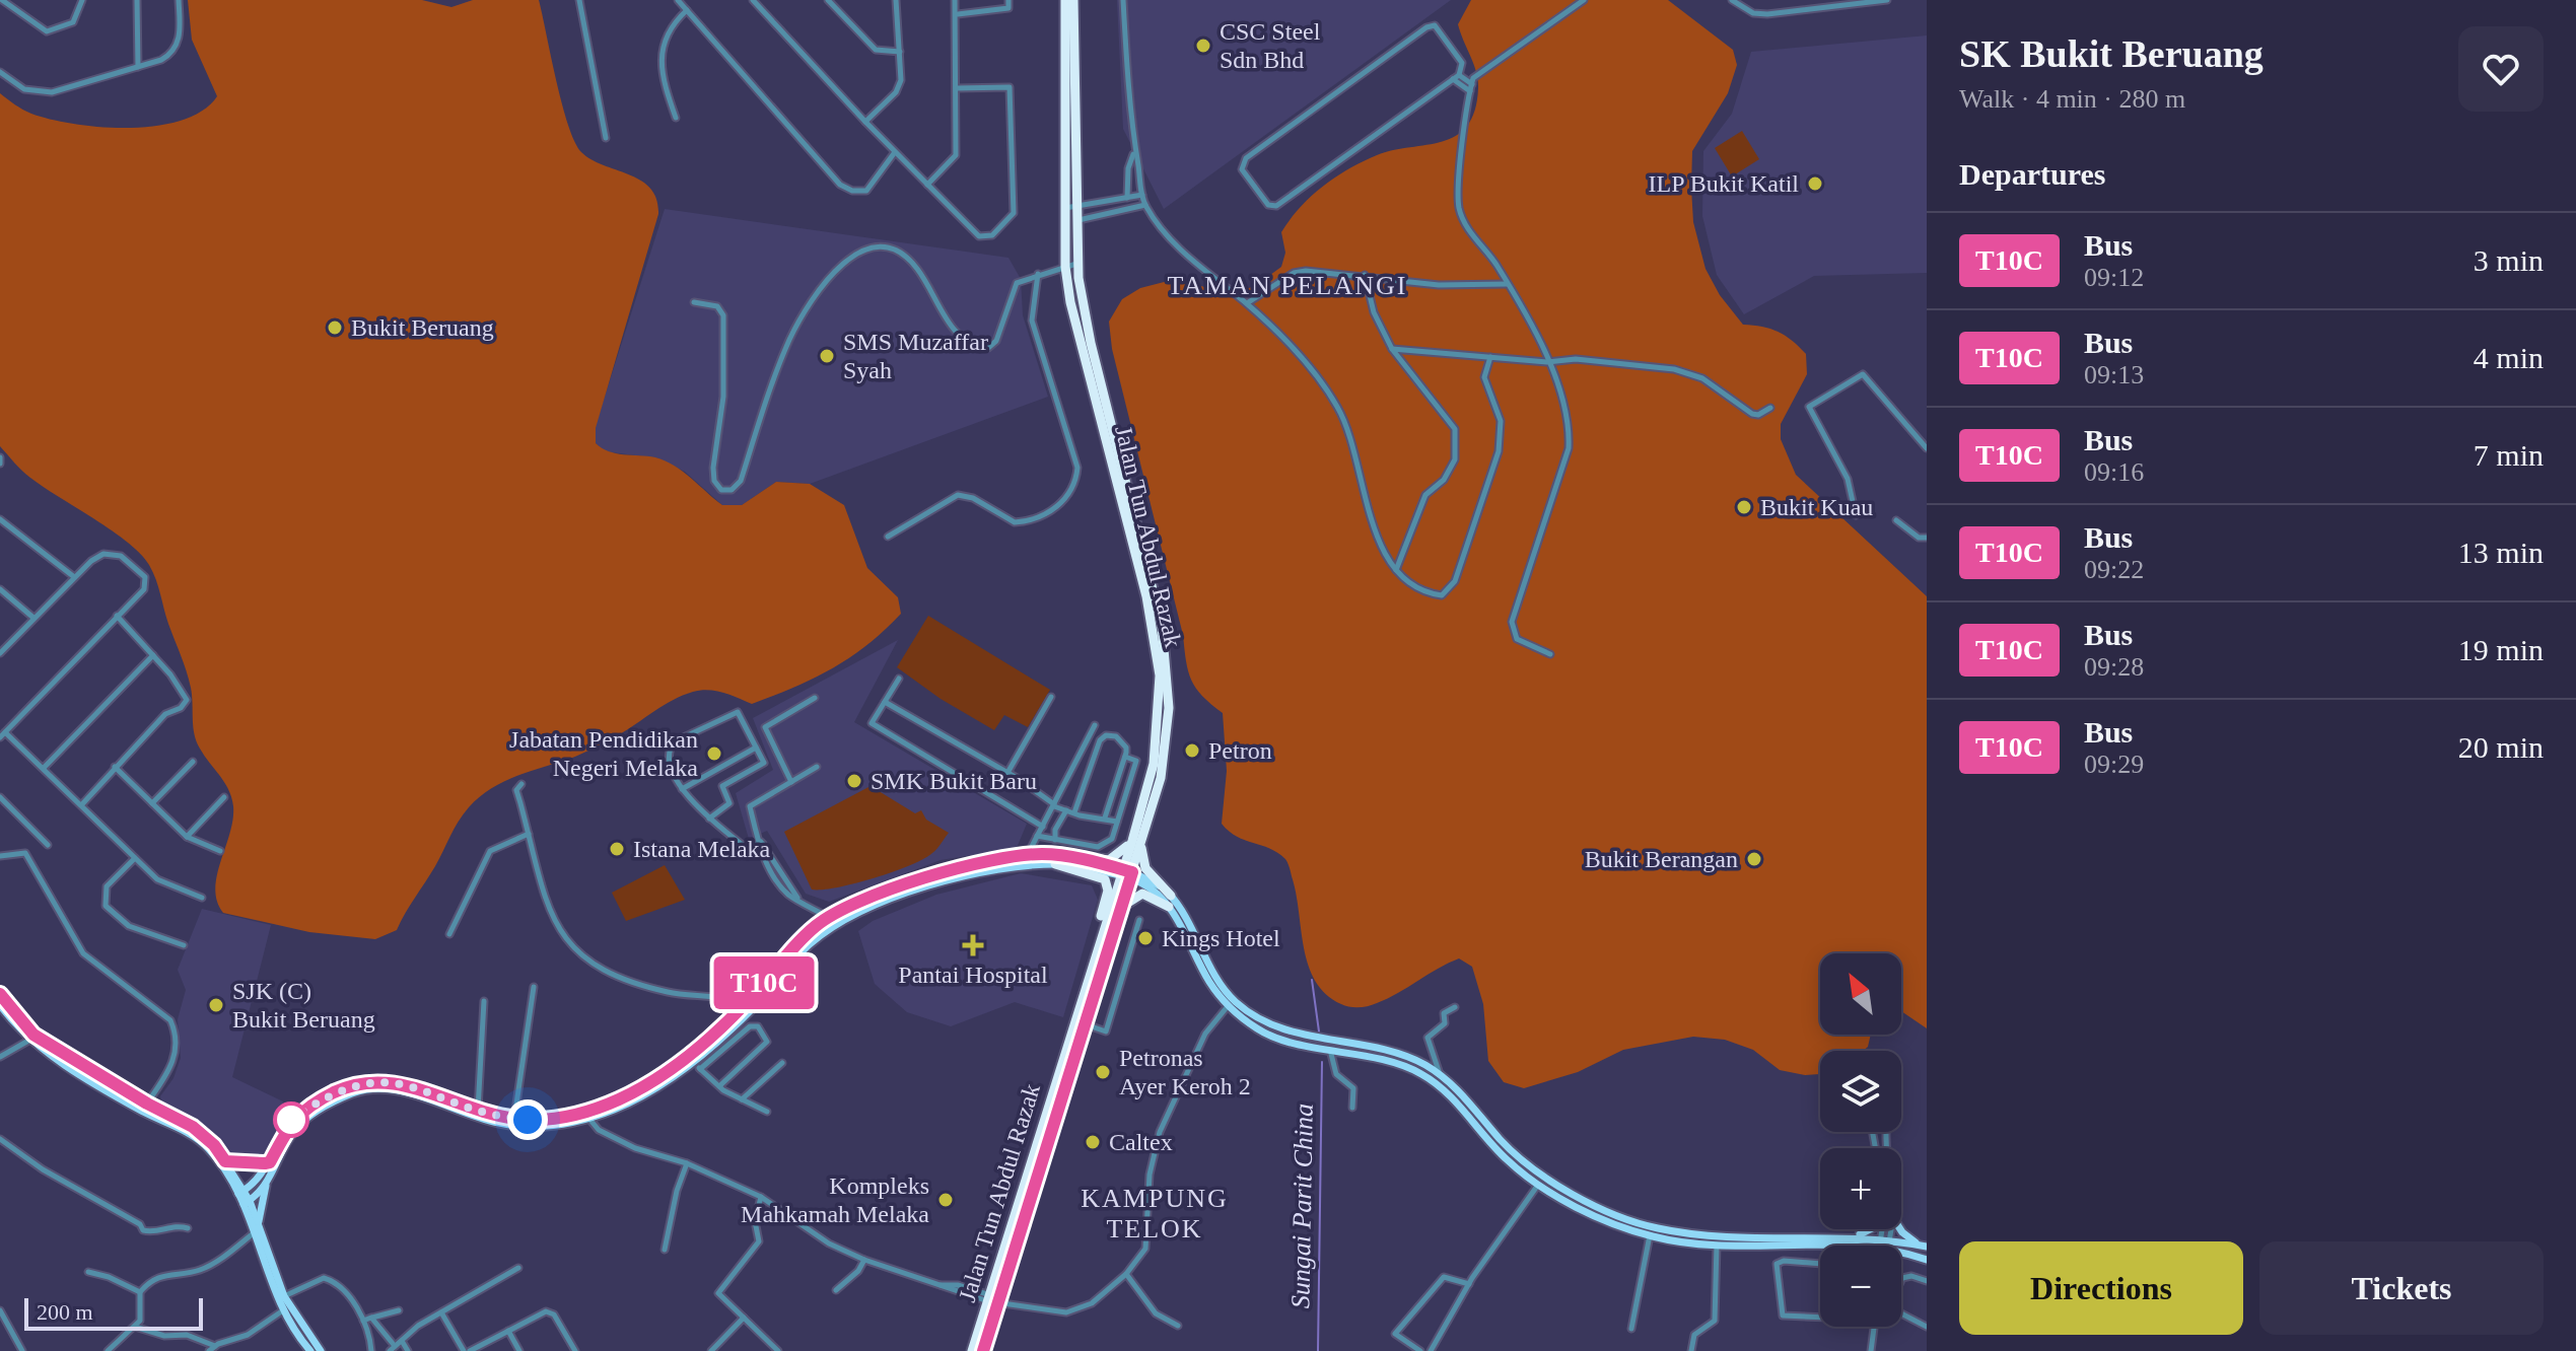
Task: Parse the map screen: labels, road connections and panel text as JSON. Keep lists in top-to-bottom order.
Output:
{
  "streets": {
    "highway": ["Jalan Tun Abdul Razak"]
  },
  "districts": ["TAMAN PELANGI", "KAMPUNG TELOK"],
  "water": ["Sungai Parit China"],
  "places": {
    "other": [
      "CSC Steel Sdn Bhd",
      "ILP Bukit Katil",
      "Bukit Beruang",
      "SMS Muzaffar Syah",
      "Bukit Kuau",
      "Petron",
      "Jabatan Pendidikan Negeri Melaka",
      "SMK Bukit Baru",
      "Istana Melaka",
      "Bukit Berangan",
      "Kings Hotel",
      "SJK (C) Bukit Beruang",
      "Petronas Ayer Keroh 2",
      "Caltex",
      "Kompleks Mahkamah Melaka"
    ],
    "health": ["Pantai Hospital"]
  },
  "lines": ["bus line T10C"],
  "scale_bar": "200 m",
  "north": "top left",
  "page": {
    "on_map": "T10C",
    "heading": [
      ["SK Bukit Beruang", "Walk · 4 min · 280 m"],
      "Departures"
    ],
    "list": [
      {
        "mark": "T10C",
        "name": "Bus",
        "note": "09:12",
        "value": "3 min"
      },
      {
        "mark": "T10C",
        "name": "Bus",
        "note": "09:13",
        "value": "4 min"
      },
      {
        "mark": "T10C",
        "name": "Bus",
        "note": "09:16",
        "value": "7 min"
      },
      {
        "mark": "T10C",
        "name": "Bus",
        "note": "09:22",
        "value": "13 min"
      },
      {
        "mark": "T10C",
        "name": "Bus",
        "note": "09:28",
        "value": "19 min"
      },
      {
        "mark": "T10C",
        "name": "Bus",
        "note": "09:29",
        "value": "20 min"
      }
    ],
    "map_buttons": ["+", "−"],
    "buttons": ["Directions", "Tickets"],
    "scale": "200 m"
  }
}
